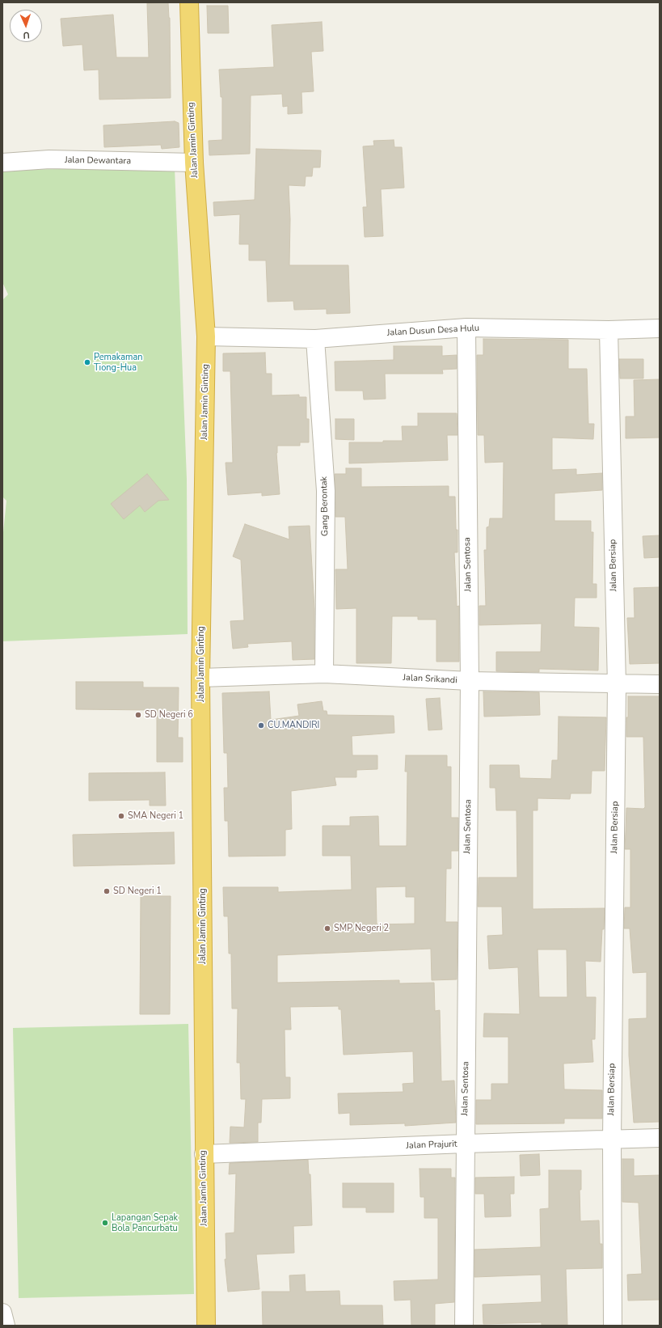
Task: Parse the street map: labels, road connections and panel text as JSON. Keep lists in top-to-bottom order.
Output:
{
  "streets": {
    "highway": ["Jalan Jamin Ginting"],
    "street": [
      "Jalan Dewantara",
      "Jalan Dusun Desa Hulu",
      "Gang Berontak",
      "Jalan Sentosa",
      "Jalan Bersiap",
      "Jalan Srikandi",
      "Jalan Prajurit"
    ]
  },
  "crossings": [
    ["Jalan Jamin Ginting", "Jalan Dewantara"],
    ["Jalan Jamin Ginting", "Jalan Dusun Desa Hulu"],
    ["Jalan Jamin Ginting", "Jalan Srikandi"],
    ["Jalan Jamin Ginting", "Jalan Prajurit"],
    ["Jalan Dusun Desa Hulu", "Gang Berontak"],
    ["Jalan Dusun Desa Hulu", "Jalan Sentosa"],
    ["Jalan Dusun Desa Hulu", "Jalan Bersiap"],
    ["Gang Berontak", "Jalan Srikandi"],
    ["Jalan Sentosa", "Jalan Srikandi"],
    ["Jalan Sentosa", "Jalan Prajurit"],
    ["Jalan Bersiap", "Jalan Srikandi"],
    ["Jalan Bersiap", "Jalan Prajurit"]
  ],
  "places": [
    "Pemakaman Tiong-Hua",
    "SD Negeri 6",
    "CU.MANDIRI",
    "SMA Negeri 1",
    "SD Negeri 1",
    "SMP Negeri 2",
    "Lapangan Sepak Bola Pancurbatu"
  ],
  "north": "bottom"
}
